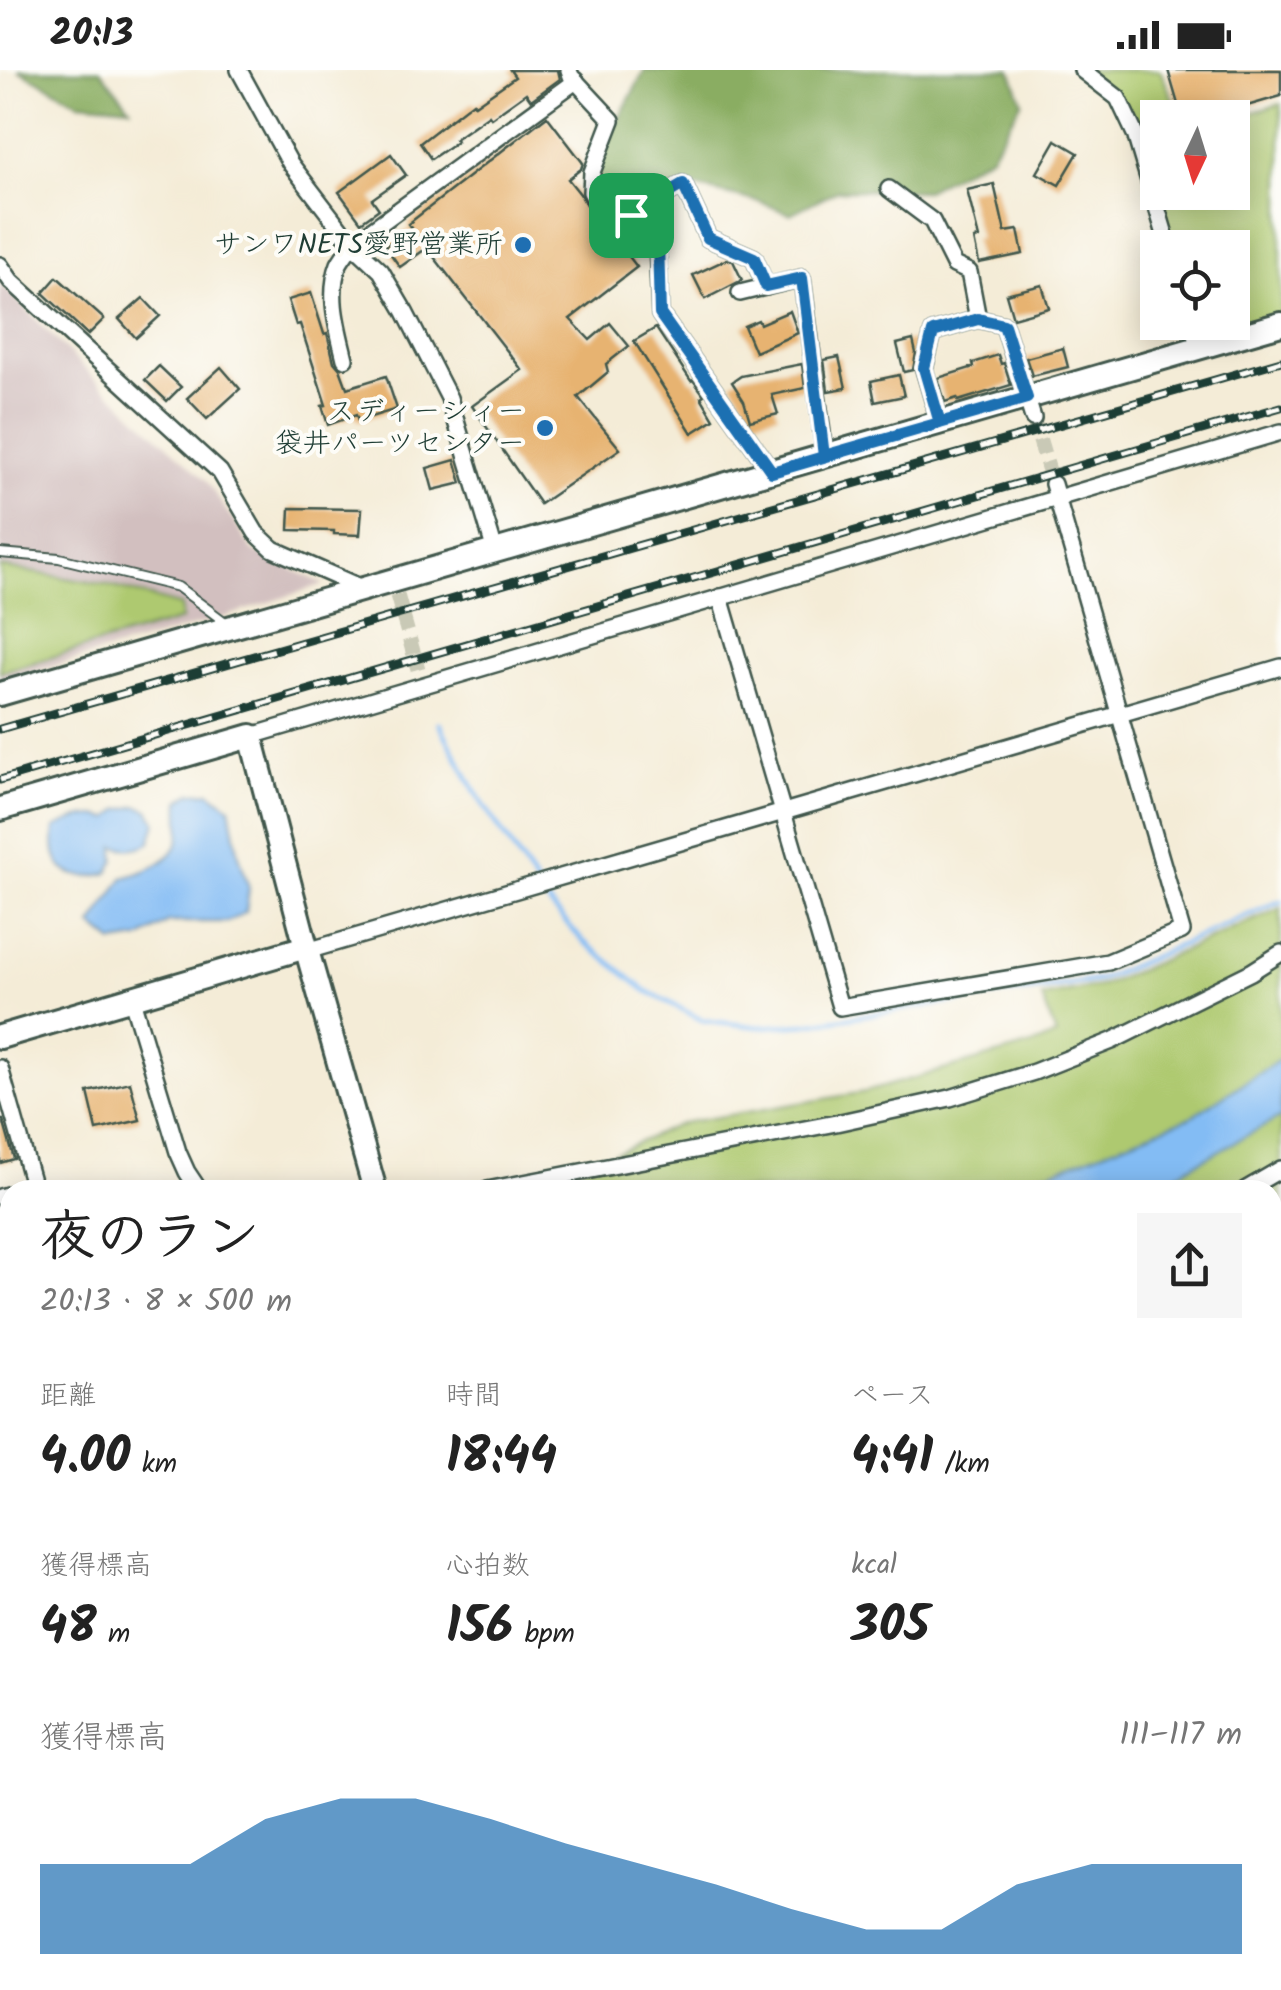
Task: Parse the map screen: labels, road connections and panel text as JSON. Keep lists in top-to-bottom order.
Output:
{
  "places": ["サンワNETS愛野営業所", "スディーシィー 袋井パーツセンター"],
  "north": "bottom",
  "page": {
    "status": "20:13",
    "heading": ["夜のラン", "20:13 · 8 × 500 m"],
    "stats": [
      ["距離", "4.00 km"],
      ["時間", "18:44"],
      ["ペース", "4:41 /km"],
      ["獲得標高", "48 m"],
      ["心拍数", "156 bpm"],
      ["kcal", "305"]
    ],
    "chart": ["獲得標高", "111–117 m"]
  }
}
